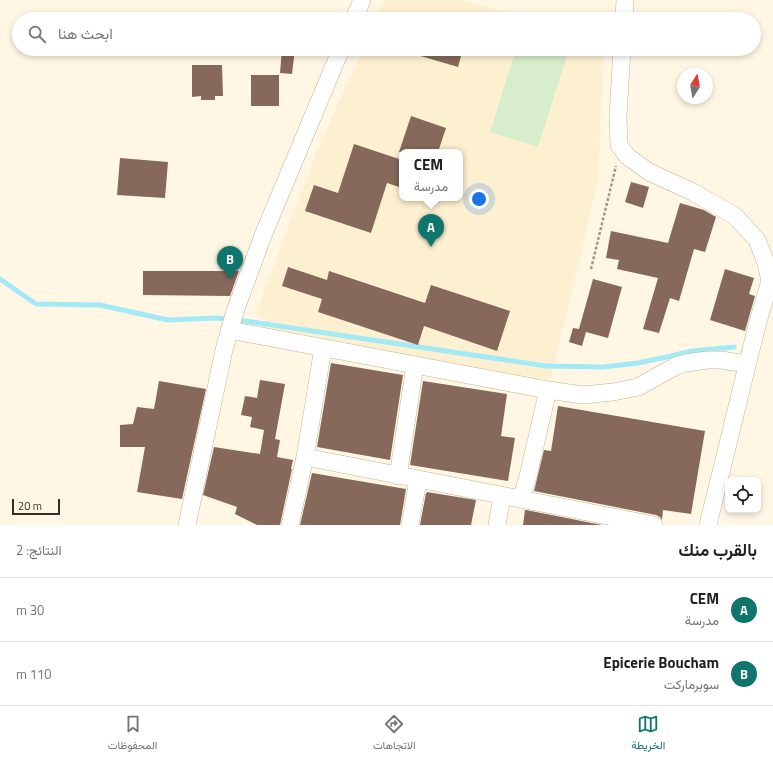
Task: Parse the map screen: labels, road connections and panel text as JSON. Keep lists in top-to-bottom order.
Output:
{
  "scale_bar": "20 m",
  "north": "top",
  "page": {
    "search": "ابحث هنا",
    "popup": ["CEM", "مدرسة"],
    "pins": ["A", "B"],
    "scale": "20 m",
    "heading": ["بالقرب منك", "النتائج: 2"],
    "list": [
      {
        "mark": "A",
        "name": "CEM",
        "note": "مدرسة",
        "value": "30 m"
      },
      {
        "mark": "B",
        "name": "Epicerie Boucham",
        "note": "سوبرماركت",
        "value": "110 m"
      }
    ],
    "nav": ["الخريطة", "الاتجاهات", "المحفوظات"]
  }
}
